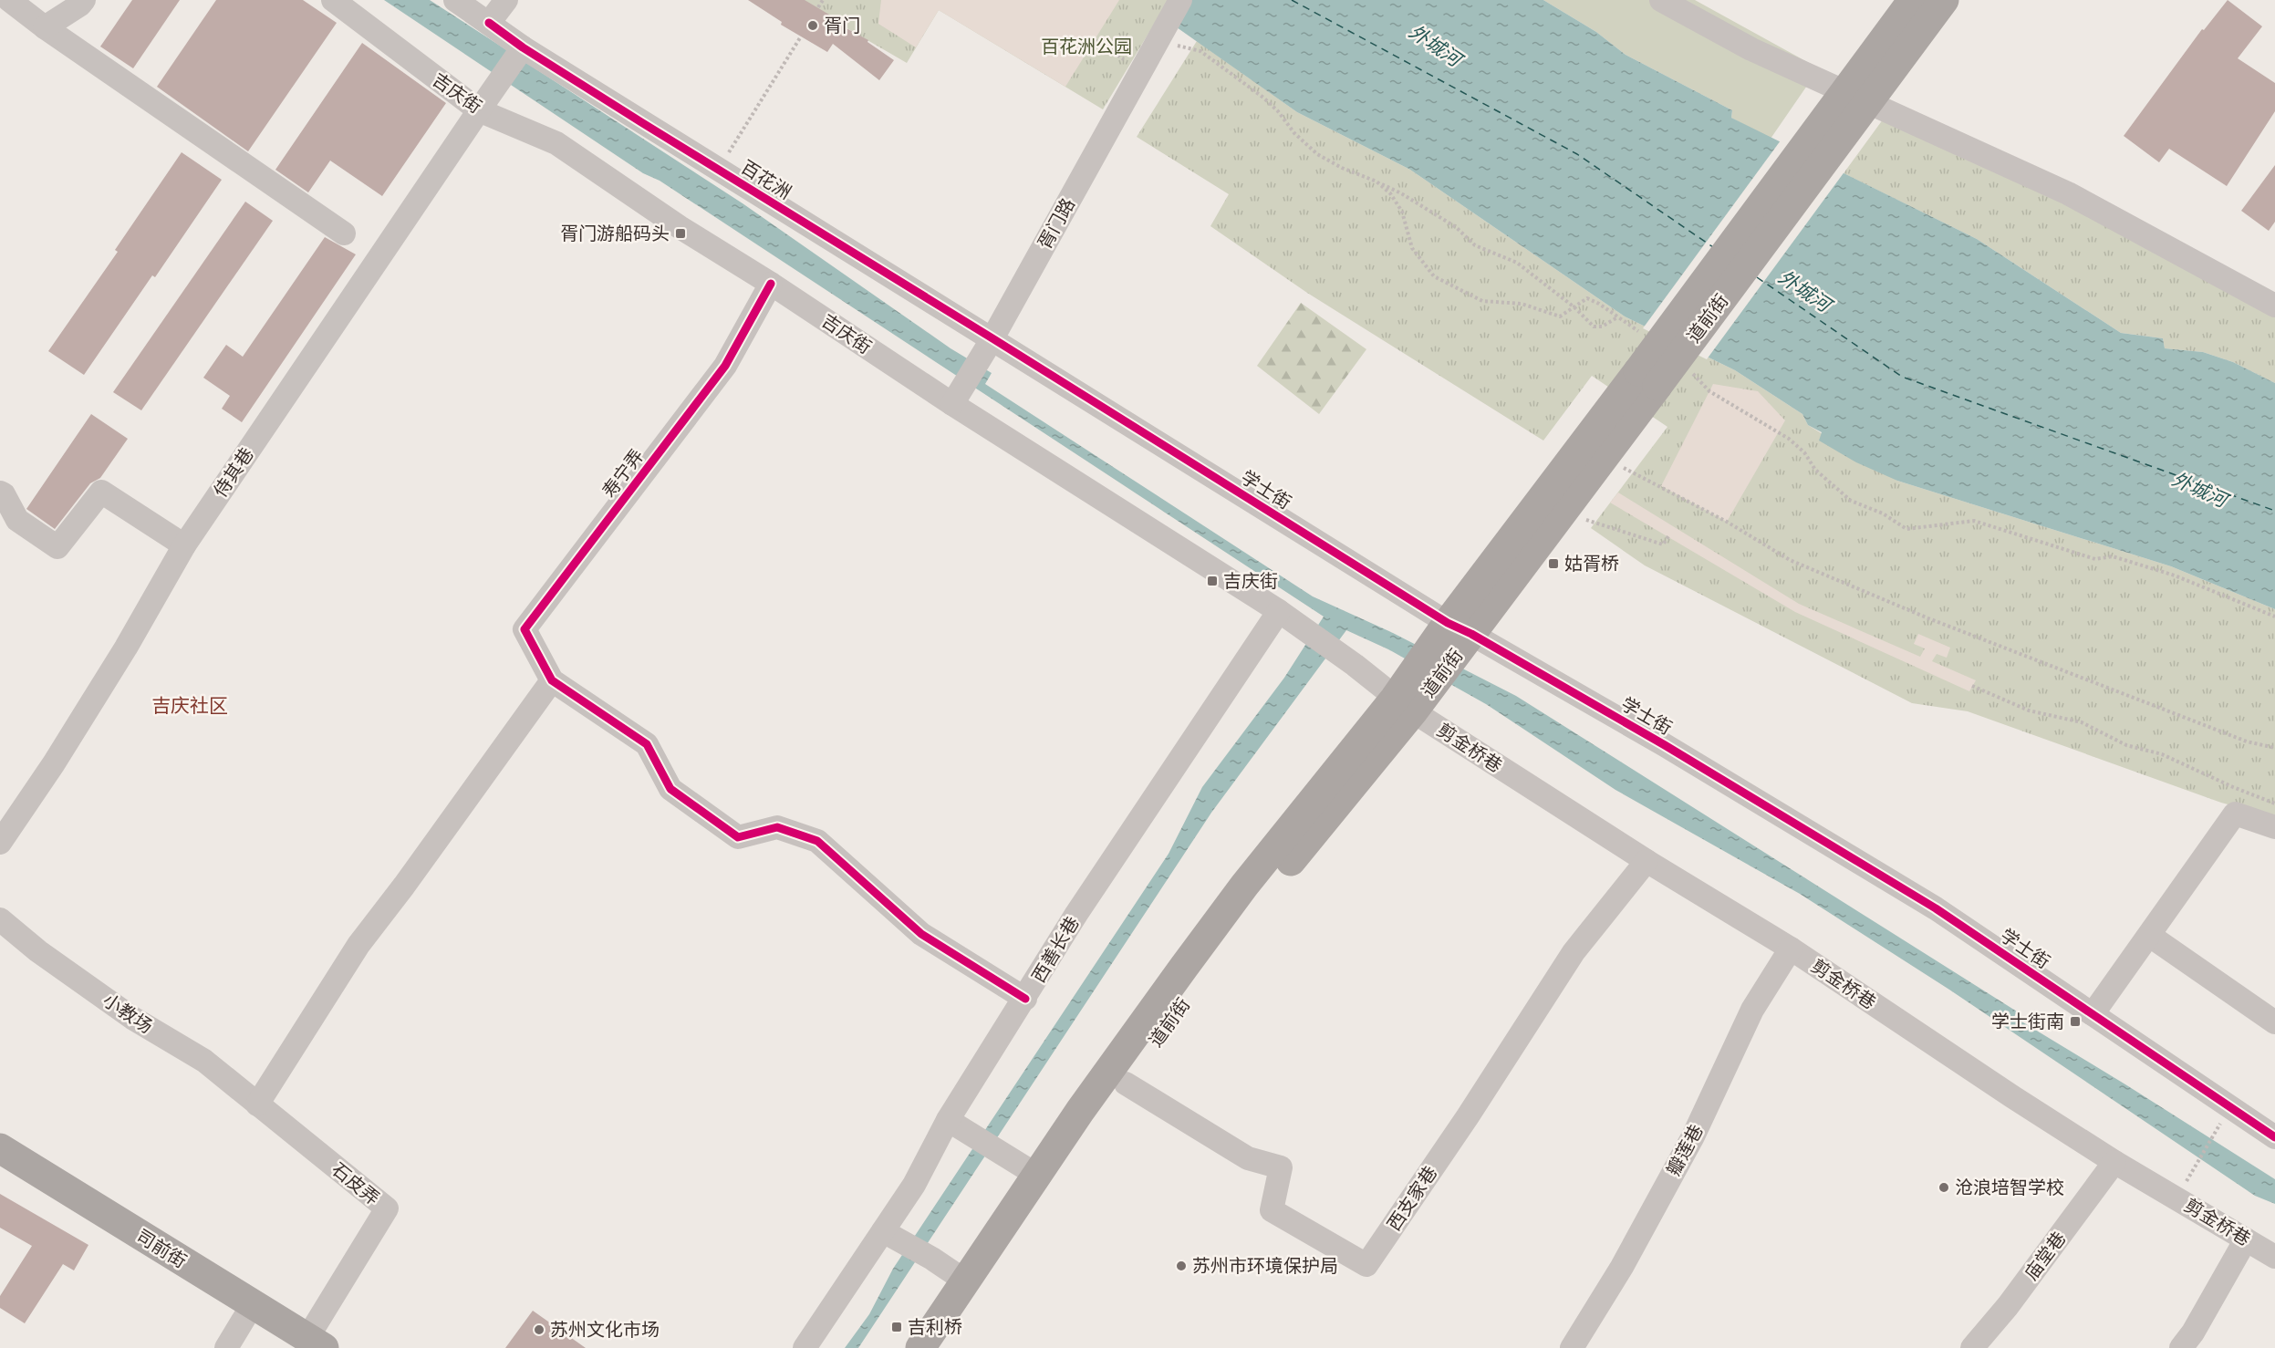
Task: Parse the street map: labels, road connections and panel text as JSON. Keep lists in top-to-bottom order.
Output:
{
  "streets": {
    "main road": ["道前街", "司前街"],
    "street": [
      "吉庆街",
      "百花洲",
      "胥门路",
      "侍其巷",
      "寿宁弄",
      "学士街",
      "剪金桥巷",
      "西善长巷",
      "小教场",
      "瓣莲巷",
      "石皮弄",
      "西支家巷",
      "庙堂巷"
    ]
  },
  "crossings": [
    ["吉庆街", "胥门路"],
    ["吉庆街", "道前街"],
    ["吉庆街", "侍其巷"],
    ["吉庆街", "寿宁弄"],
    ["吉庆街", "剪金桥巷"],
    ["吉庆街", "西善长巷"],
    ["百花洲", "胥门路"],
    ["百花洲", "侍其巷"],
    ["百花洲", "学士街"],
    ["胥门路", "学士街"],
    ["道前街", "学士街"],
    ["道前街", "剪金桥巷"],
    ["道前街", "西支家巷"],
    ["剪金桥巷", "瓣莲巷"],
    ["剪金桥巷", "西支家巷"],
    ["剪金桥巷", "庙堂巷"],
    ["小教场", "石皮弄"],
    ["石皮弄", "司前街"]
  ],
  "districts": ["吉庆社区"],
  "water": ["外城河"],
  "parks": ["百花洲公园"],
  "places": {
    "other": [
      "胥门",
      "沧浪培智学校",
      "苏州市环境保护局",
      "苏州文化市场"
    ],
    "transit": [
      "胥门游船码头",
      "姑胥桥",
      "吉庆街",
      "学士街南",
      "吉利桥"
    ]
  }
}
